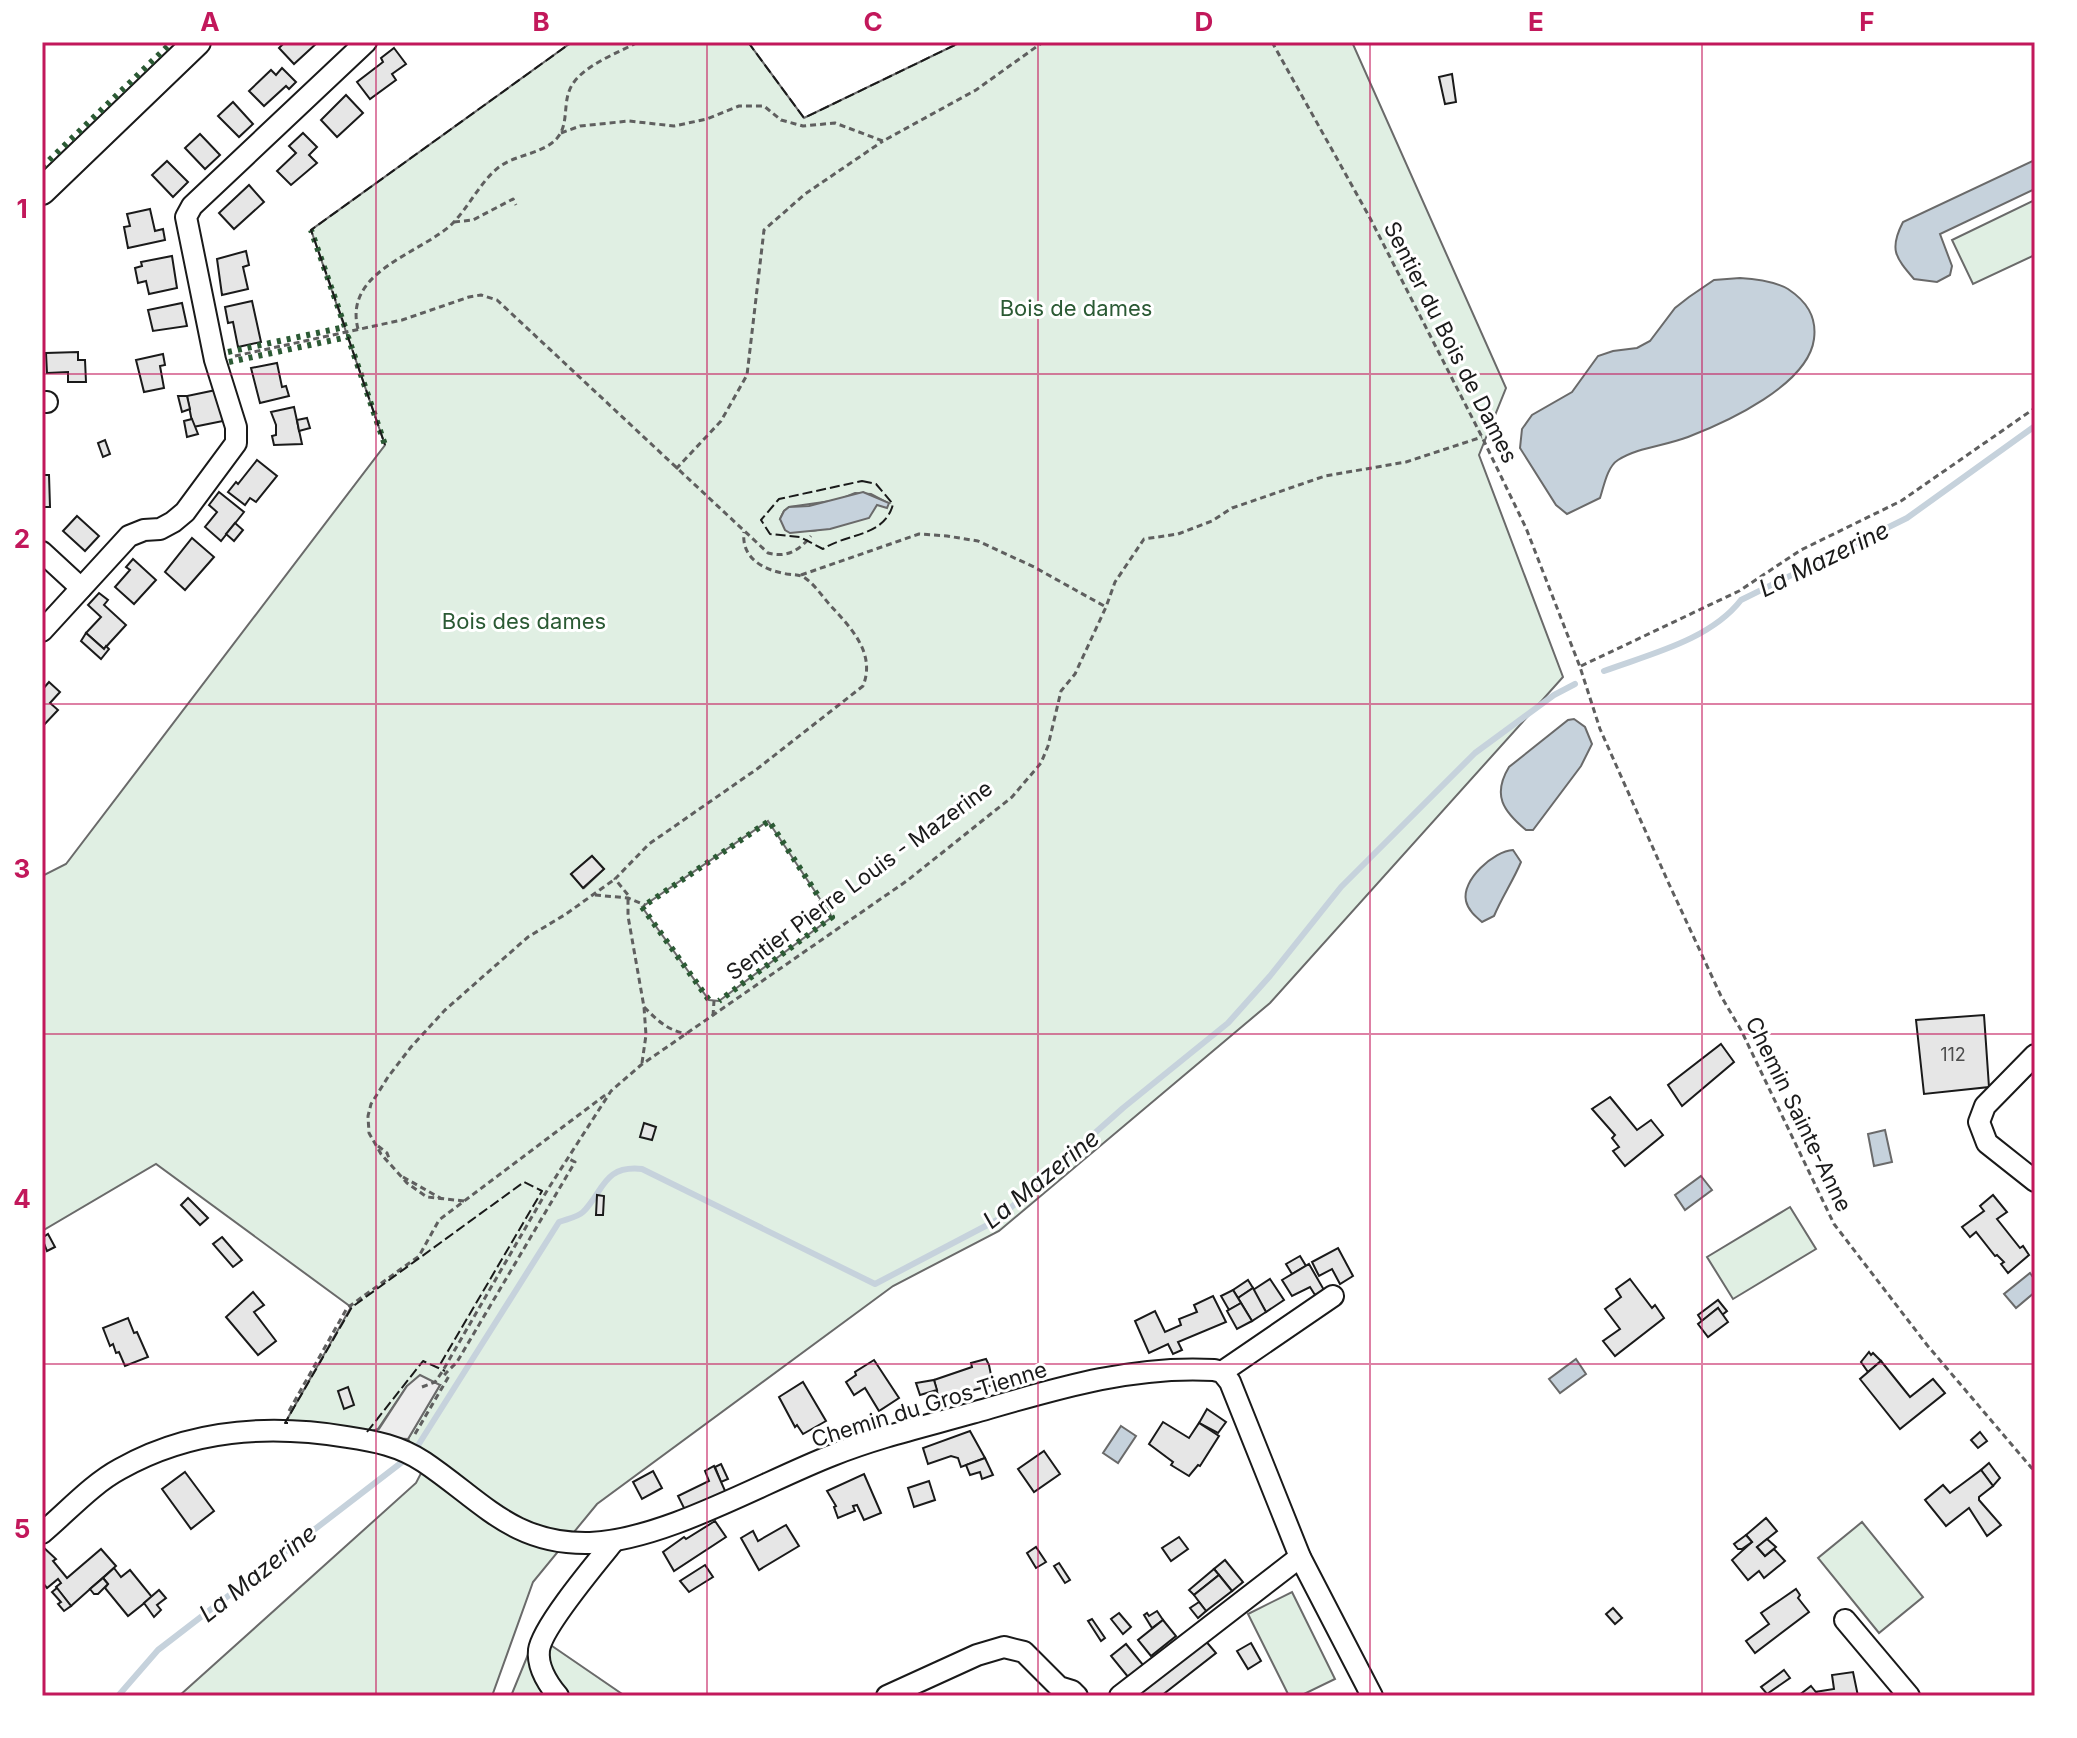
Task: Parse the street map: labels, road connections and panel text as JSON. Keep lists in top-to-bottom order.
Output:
{
  "streets": {
    "street": ["Chemin du Gros Tienne"],
    "path": ["Sentier du Bois de Dames", "Sentier Pierre Louis - Mazerine", "Chemin Sainte-Anne"]
  },
  "crossings": [
    ["Sentier du Bois de Dames", "Sentier Pierre Louis - Mazerine"],
    ["Sentier du Bois de Dames", "Chemin Sainte-Anne"]
  ],
  "water": ["La Mazerine"],
  "parks": ["Bois de dames", "Bois des dames"],
  "house_numbers": ["112"],
  "grid": {
    "columns": [
      "A",
      "B",
      "C",
      "D",
      "E",
      "F"
    ],
    "rows": [
      "1",
      "2",
      "3",
      "4",
      "5"
    ]
  }
}
